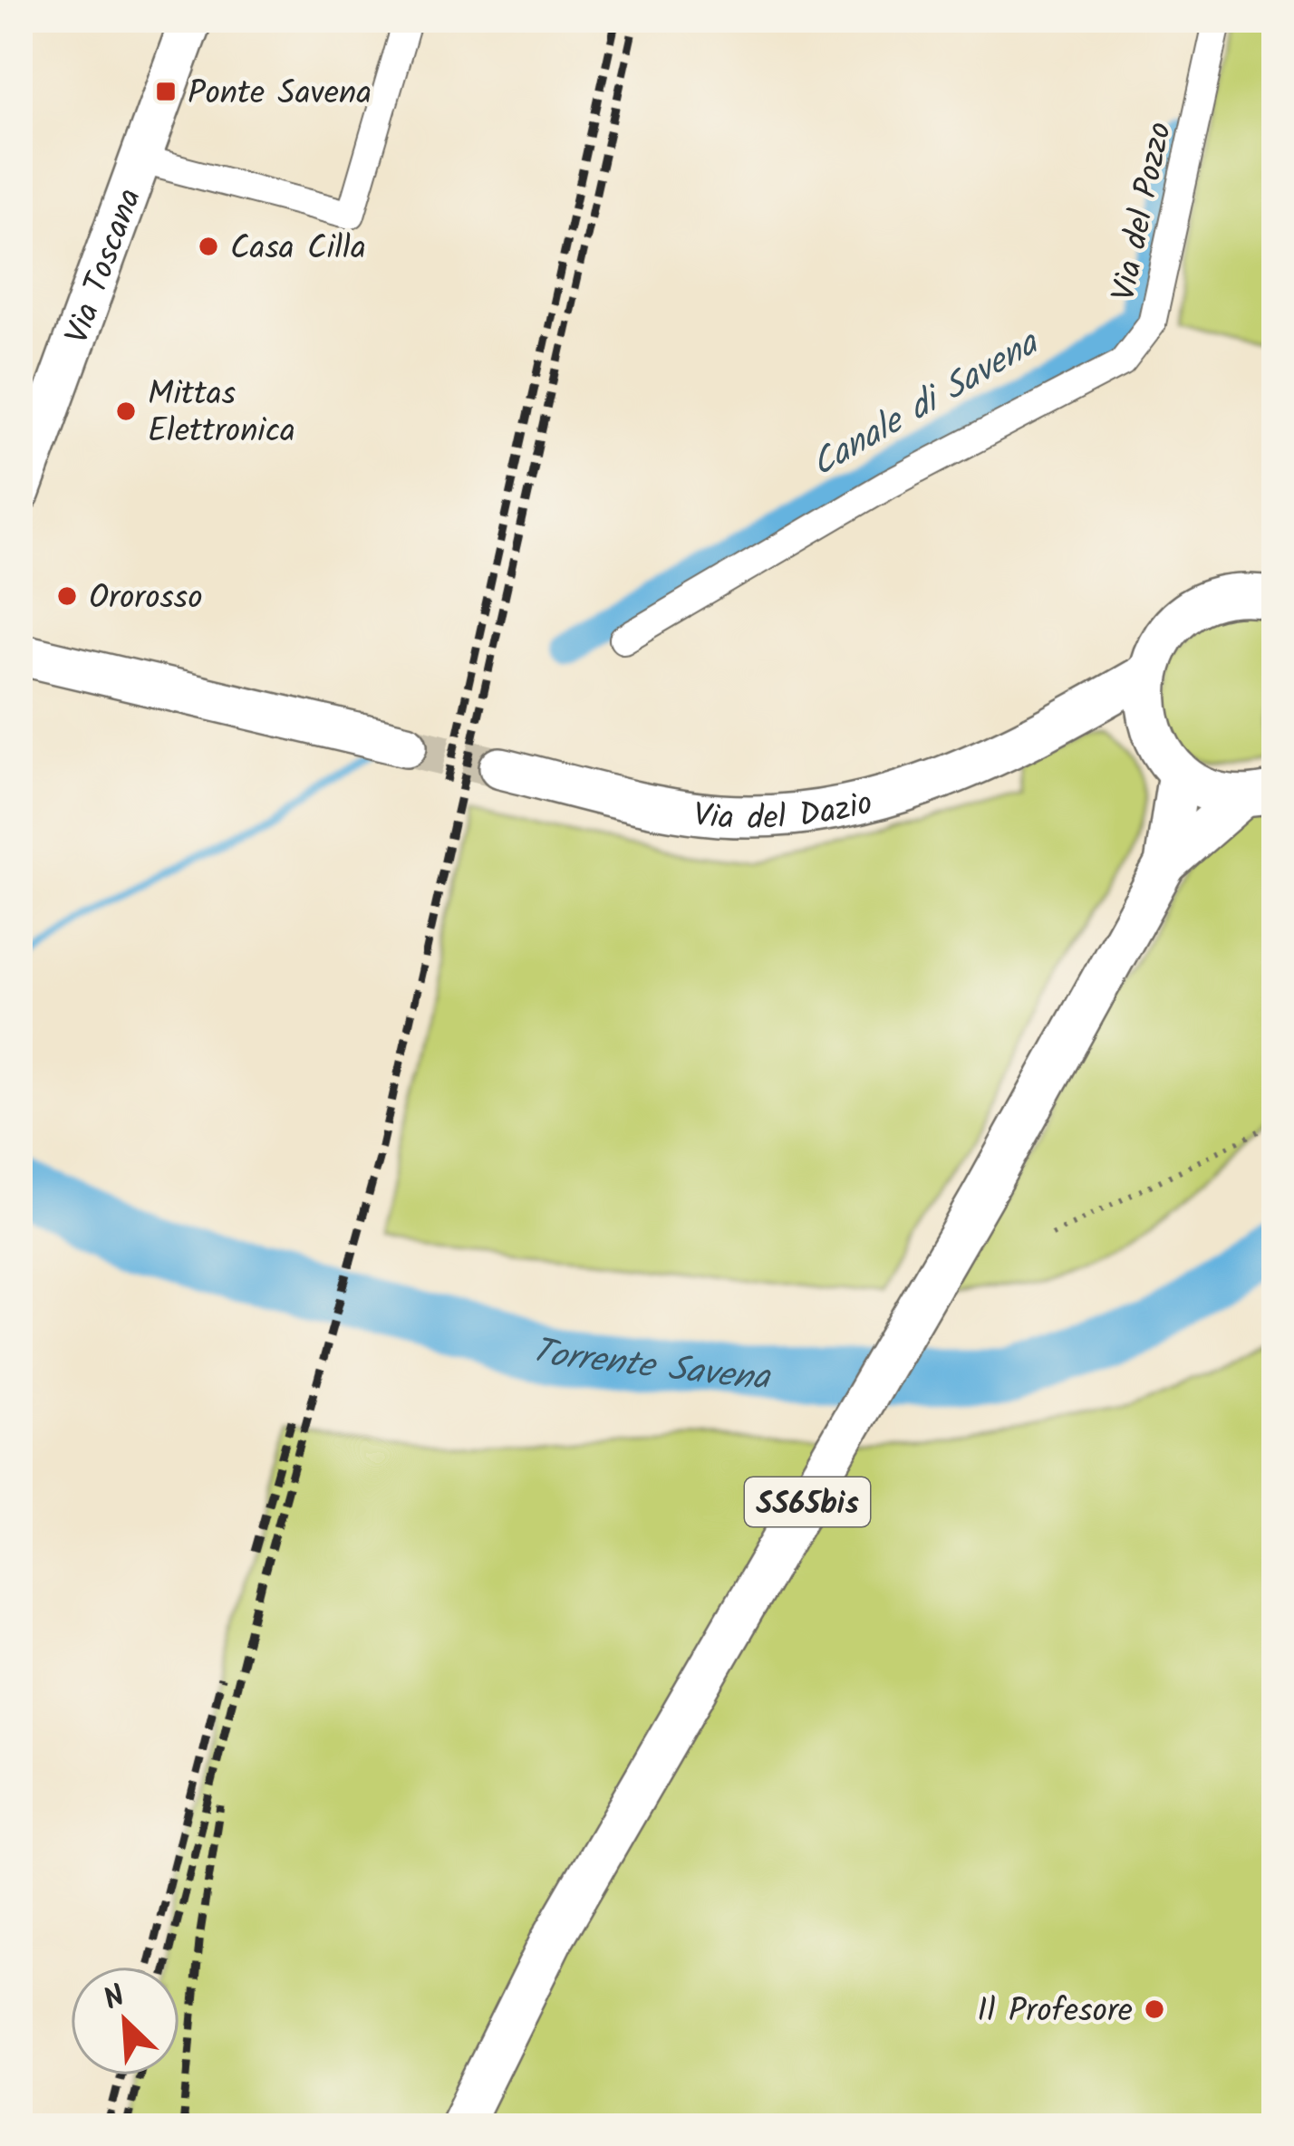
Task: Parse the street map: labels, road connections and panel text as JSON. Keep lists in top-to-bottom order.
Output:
{
  "streets": {
    "main road": ["Via Toscana", "Via del Dazio", "SS65bis"],
    "street": ["Via del Pozzo"]
  },
  "water": ["Canale di Savena", "Torrente Savena"],
  "places": {
    "transit": ["Ponte Savena"],
    "other": [
      "Casa Cilla",
      "Mittas Elettronica",
      "Ororosso",
      "Il Profesore"
    ]
  },
  "north": "top left"
}
